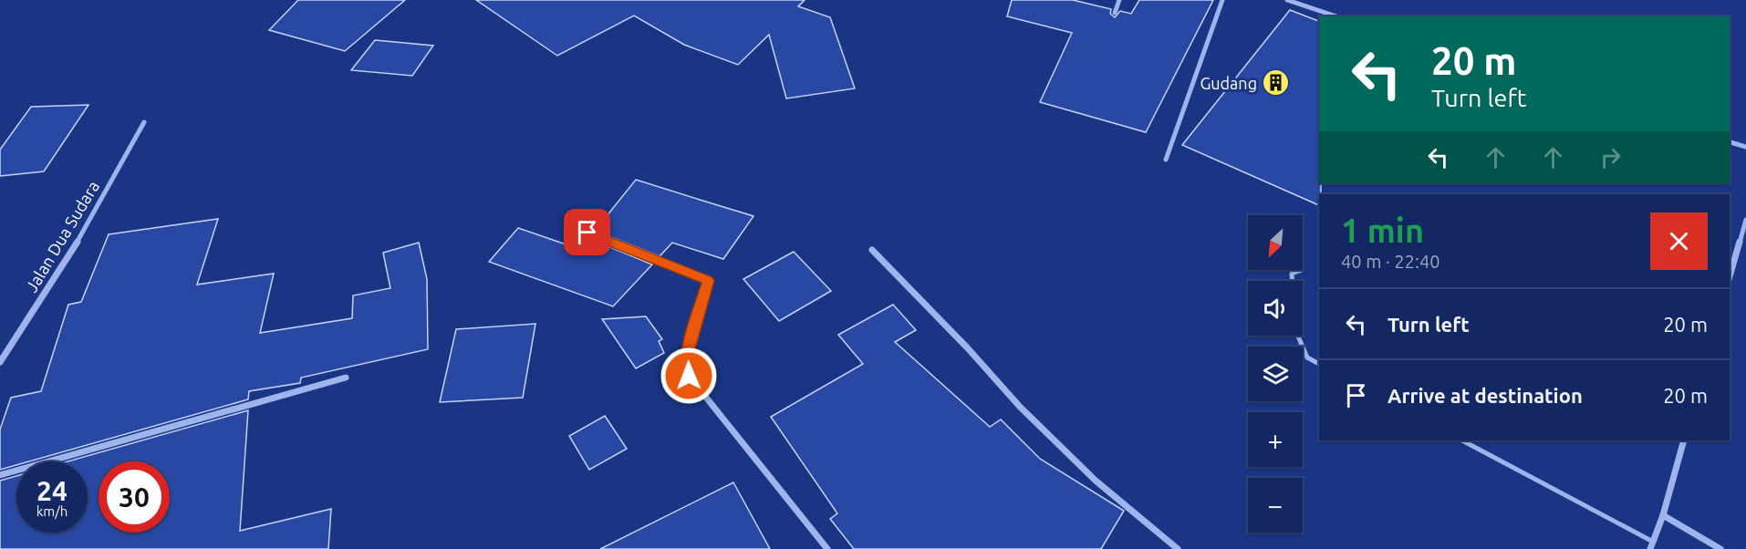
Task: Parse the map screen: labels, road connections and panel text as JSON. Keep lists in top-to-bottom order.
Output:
{
  "streets": {
    "street": ["Jalan Dua Sudara"]
  },
  "places": {
    "building": ["Gudang"]
  },
  "north": "bottom left",
  "page": {
    "turn": ["20 m", "Turn left"],
    "heading": ["1 min", "40 m · 22:40"],
    "map_buttons": ["+", "−"],
    "list": [
      {
        "name": "Turn left",
        "value": "20 m"
      },
      {
        "name": "Arrive at destination",
        "value": "20 m"
      }
    ],
    "speed": "24 km/h",
    "limit": "30"
  }
}
